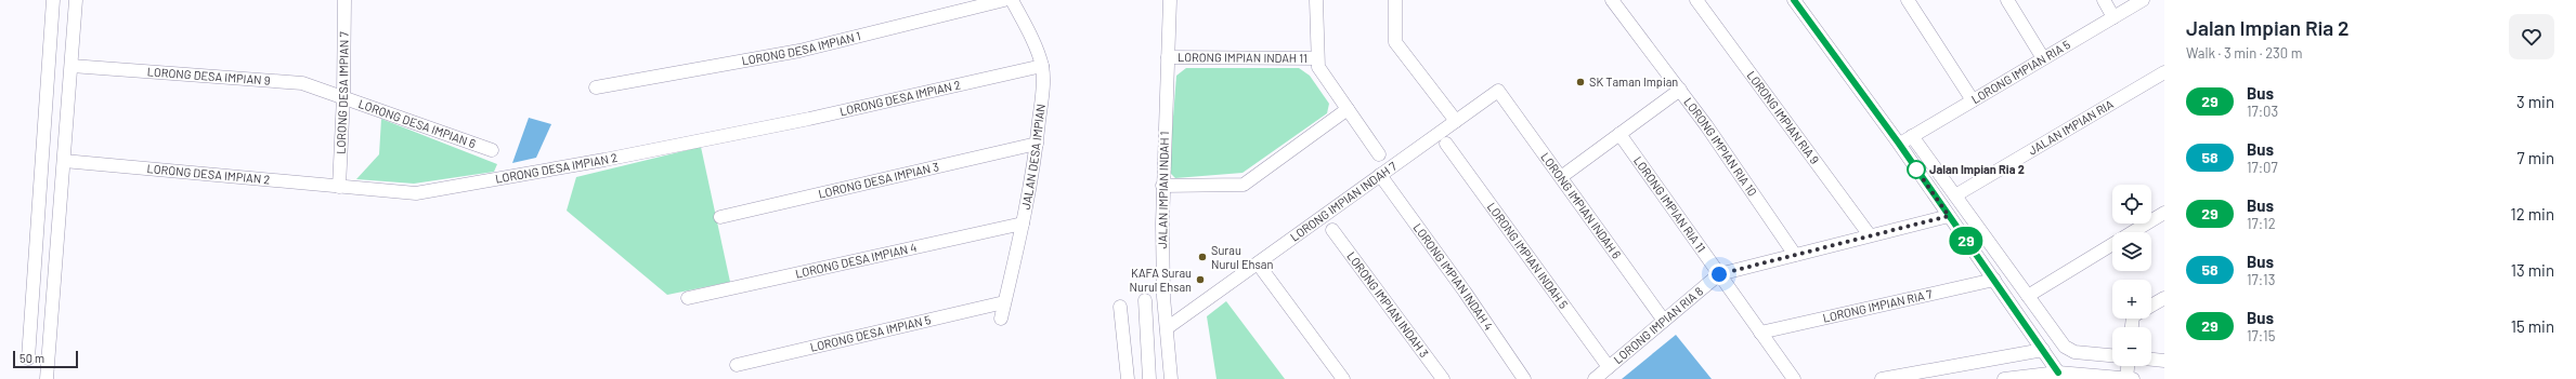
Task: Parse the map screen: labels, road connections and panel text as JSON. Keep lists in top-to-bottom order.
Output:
{
  "streets": {
    "street": [
      "LORONG DESA IMPIAN 1",
      "LORONG IMPIAN INDAH 11",
      "LORONG IMPIAN RIA 5",
      "LORONG DESA IMPIAN 9",
      "LORONG DESA IMPIAN 7",
      "LORONG DESA IMPIAN 2",
      "LORONG IMPIAN RIA 9",
      "LORONG DESA IMPIAN 6",
      "JALAN IMPIAN RIA",
      "LORONG IMPIAN RIA 10",
      "JALAN DESA IMPIAN",
      "LORONG DESA IMPIAN 3",
      "JALAN IMPIAN INDAH 1",
      "LORONG IMPIAN INDAH 7",
      "LORONG IMPIAN RIA 11",
      "LORONG IMPIAN INDAH 6",
      "LORONG IMPIAN INDAH 5",
      "LORONG DESA IMPIAN 4",
      "LORONG IMPIAN INDAH 4",
      "LORONG IMPIAN INDAH 3",
      "LORONG IMPIAN RIA 7",
      "LORONG IMPIAN RIA 8",
      "LORONG DESA IMPIAN 5"
    ]
  },
  "crossings": [
    ["LORONG IMPIAN INDAH 11", "JALAN IMPIAN INDAH 1"],
    ["LORONG DESA IMPIAN 9", "LORONG DESA IMPIAN 7"],
    ["LORONG DESA IMPIAN 9", "LORONG DESA IMPIAN 6"],
    ["LORONG DESA IMPIAN 7", "LORONG DESA IMPIAN 2"],
    ["LORONG DESA IMPIAN 7", "LORONG DESA IMPIAN 6"],
    ["LORONG DESA IMPIAN 2", "JALAN DESA IMPIAN"],
    ["LORONG IMPIAN RIA 9", "LORONG IMPIAN RIA 8"],
    ["LORONG IMPIAN RIA 10", "LORONG IMPIAN RIA 8"],
    ["JALAN DESA IMPIAN", "LORONG DESA IMPIAN 3"],
    ["JALAN DESA IMPIAN", "LORONG DESA IMPIAN 4"],
    ["JALAN DESA IMPIAN", "LORONG DESA IMPIAN 5"],
    ["JALAN IMPIAN INDAH 1", "LORONG IMPIAN INDAH 7"],
    ["LORONG IMPIAN INDAH 7", "LORONG IMPIAN INDAH 6"],
    ["LORONG IMPIAN INDAH 7", "LORONG IMPIAN INDAH 4"],
    ["LORONG IMPIAN RIA 11", "LORONG IMPIAN RIA 7"],
    ["LORONG IMPIAN RIA 11", "LORONG IMPIAN RIA 8"],
    ["LORONG IMPIAN INDAH 6", "LORONG IMPIAN RIA 8"],
    ["LORONG IMPIAN INDAH 5", "LORONG IMPIAN RIA 8"]
  ],
  "places": [
    "SK Taman Impian",
    "Jalan Impian Ria 2",
    "Surau Nurul Ehsan",
    "KAFA Surau Nurul Ehsan"
  ],
  "lines": ["bus line 29"],
  "scale_bar": "50 m",
  "page": {
    "on_map": "29",
    "heading": ["Jalan Impian Ria 2", "Walk · 3 min · 230 m"],
    "list": [
      {
        "mark": "29",
        "name": "Bus",
        "note": "17:03",
        "value": "3 min"
      },
      {
        "mark": "58",
        "name": "Bus",
        "note": "17:07",
        "value": "7 min"
      },
      {
        "mark": "29",
        "name": "Bus",
        "note": "17:12",
        "value": "12 min"
      },
      {
        "mark": "58",
        "name": "Bus",
        "note": "17:13",
        "value": "13 min"
      },
      {
        "mark": "29",
        "name": "Bus",
        "note": "17:15",
        "value": "15 min"
      }
    ],
    "map_buttons": ["+", "−"],
    "scale": "50 m"
  }
}
